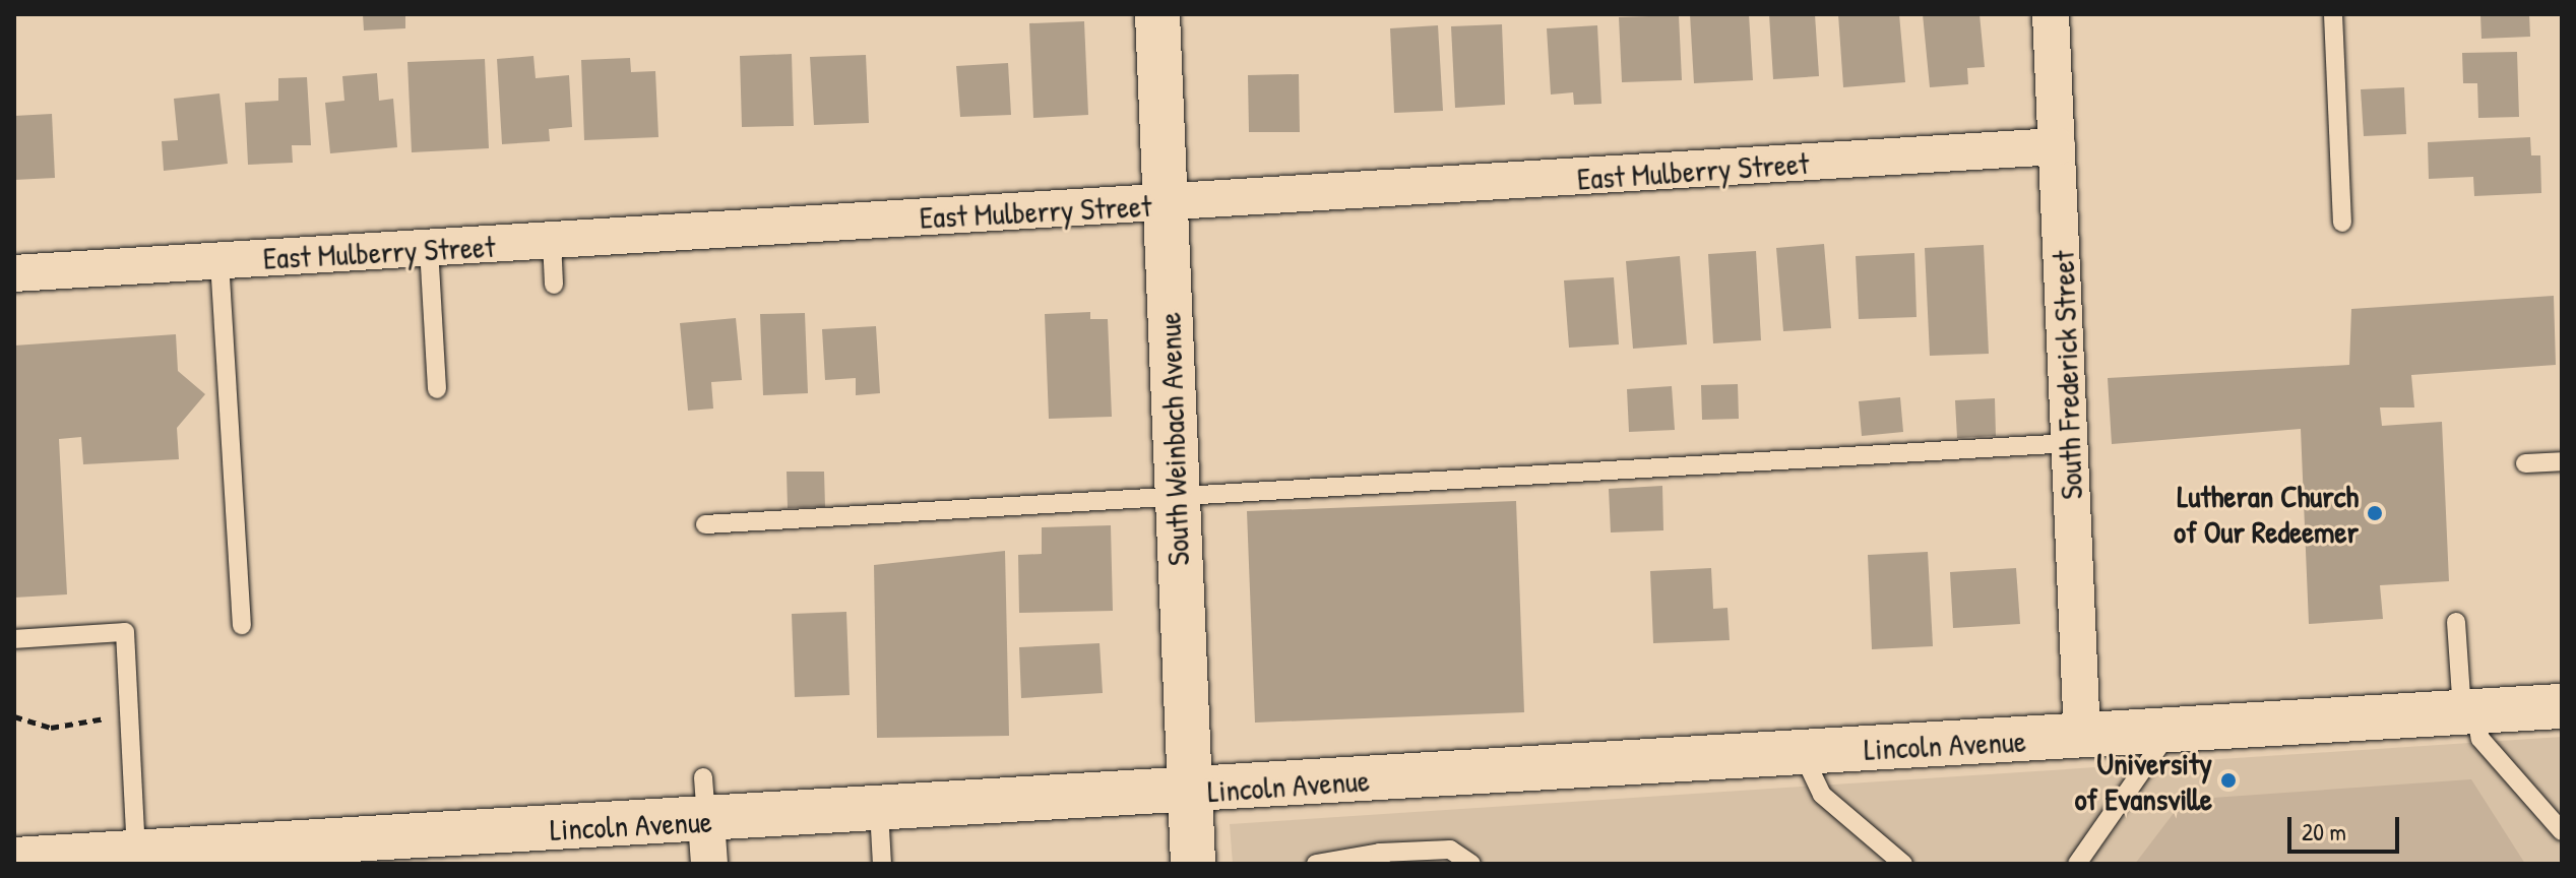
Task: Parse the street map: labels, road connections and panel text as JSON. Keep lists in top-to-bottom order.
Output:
{
  "streets": {
    "street": [
      "East Mulberry Street",
      "South Frederick Street",
      "South Weinbach Avenue",
      "Lincoln Avenue"
    ]
  },
  "crossings": [
    ["East Mulberry Street", "South Frederick Street"],
    ["East Mulberry Street", "South Weinbach Avenue"],
    ["South Frederick Street", "Lincoln Avenue"],
    ["South Weinbach Avenue", "Lincoln Avenue"]
  ],
  "places": ["Lutheran Church of Our Redeemer", "University of Evansville"],
  "scale_bar": "20 m"
}
